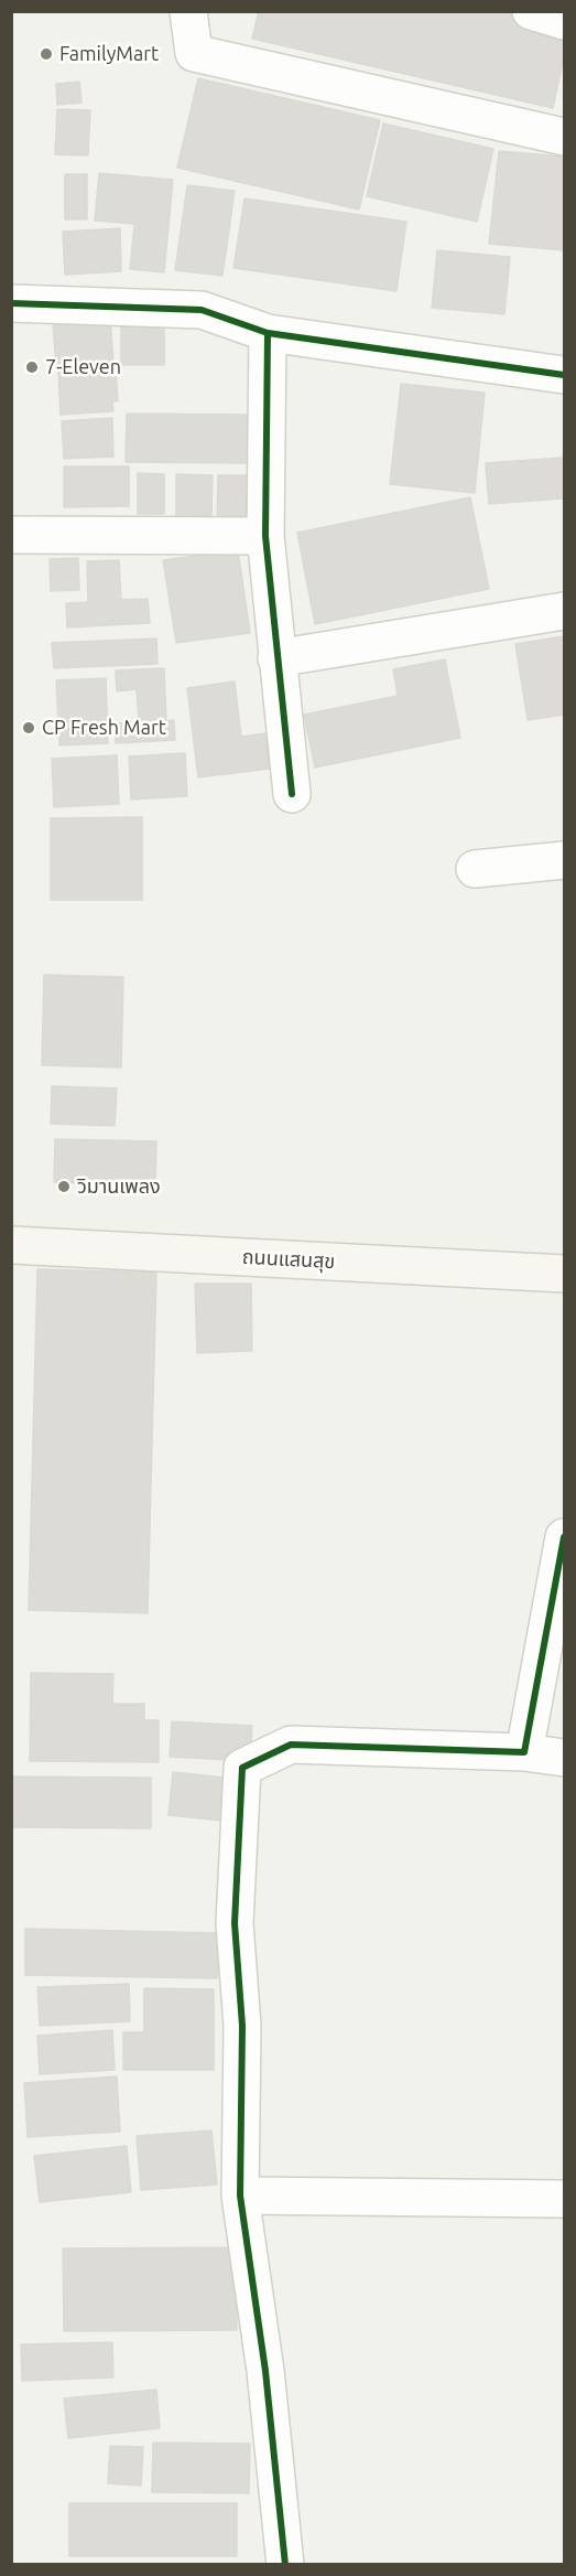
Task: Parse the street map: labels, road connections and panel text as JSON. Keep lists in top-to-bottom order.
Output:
{
  "streets": {
    "main road": ["ถนนแสนสุข"]
  },
  "places": [
    "FamilyMart",
    "7-Eleven",
    "CP Fresh Mart",
    "วิมานเพลง"
  ]
}
